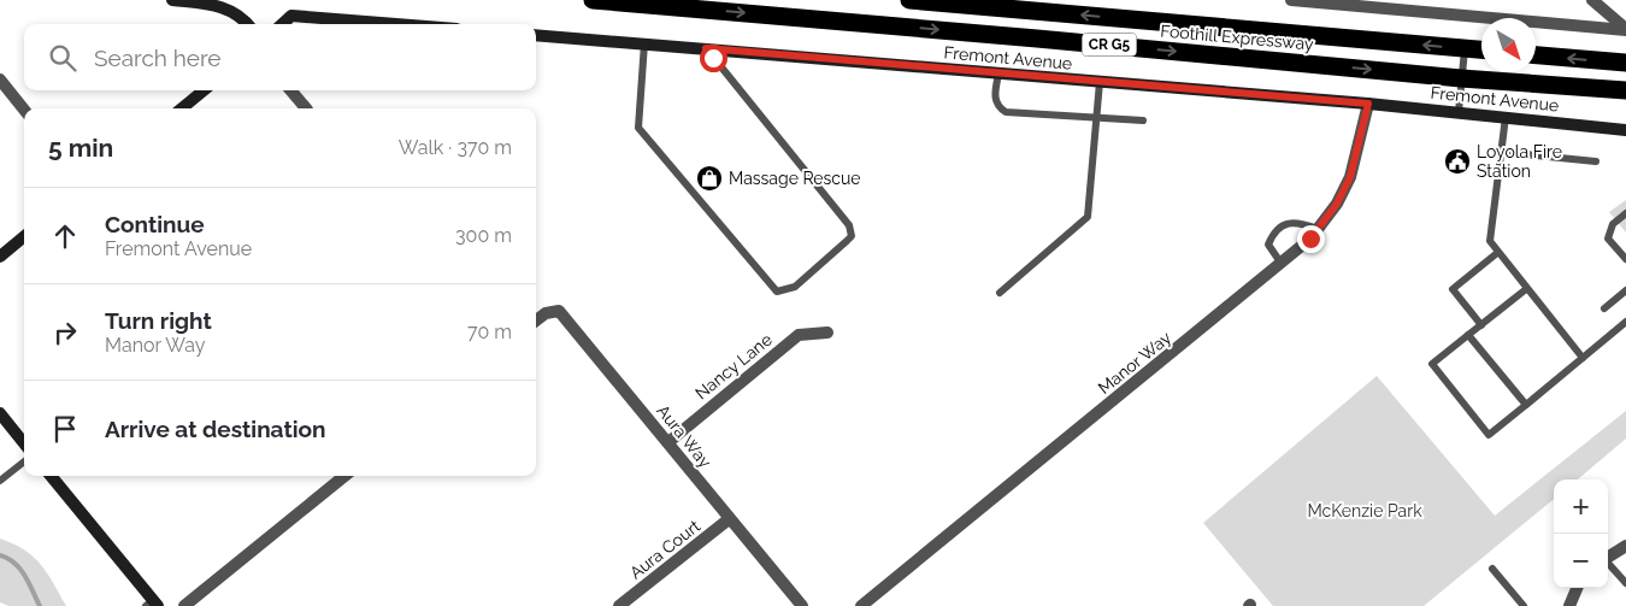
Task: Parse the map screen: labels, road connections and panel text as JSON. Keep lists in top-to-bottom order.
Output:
{
  "streets": {
    "highway": ["Foothill Expressway", "CR G5"],
    "street": [
      "Fremont Avenue",
      "Manor Way",
      "Nancy Lane",
      "Aura Way",
      "Aura Court"
    ]
  },
  "crossings": [
    ["Fremont Avenue", "Manor Way"],
    ["Nancy Lane", "Aura Way"],
    ["Aura Way", "Aura Court"]
  ],
  "parks": ["McKenzie Park"],
  "places": {
    "public building": ["Loyola Fire Station"],
    "shop": ["Massage Rescue"]
  },
  "north": "bottom right",
  "page": {
    "search": "Search here",
    "heading": ["5 min", "Walk · 370 m"],
    "list": [
      ["Continue", "Fremont Avenue", "300 m"],
      ["Turn right", "Manor Way", "70 m"],
      "Arrive at destination"
    ],
    "map_buttons": ["+", "−"]
  }
}
